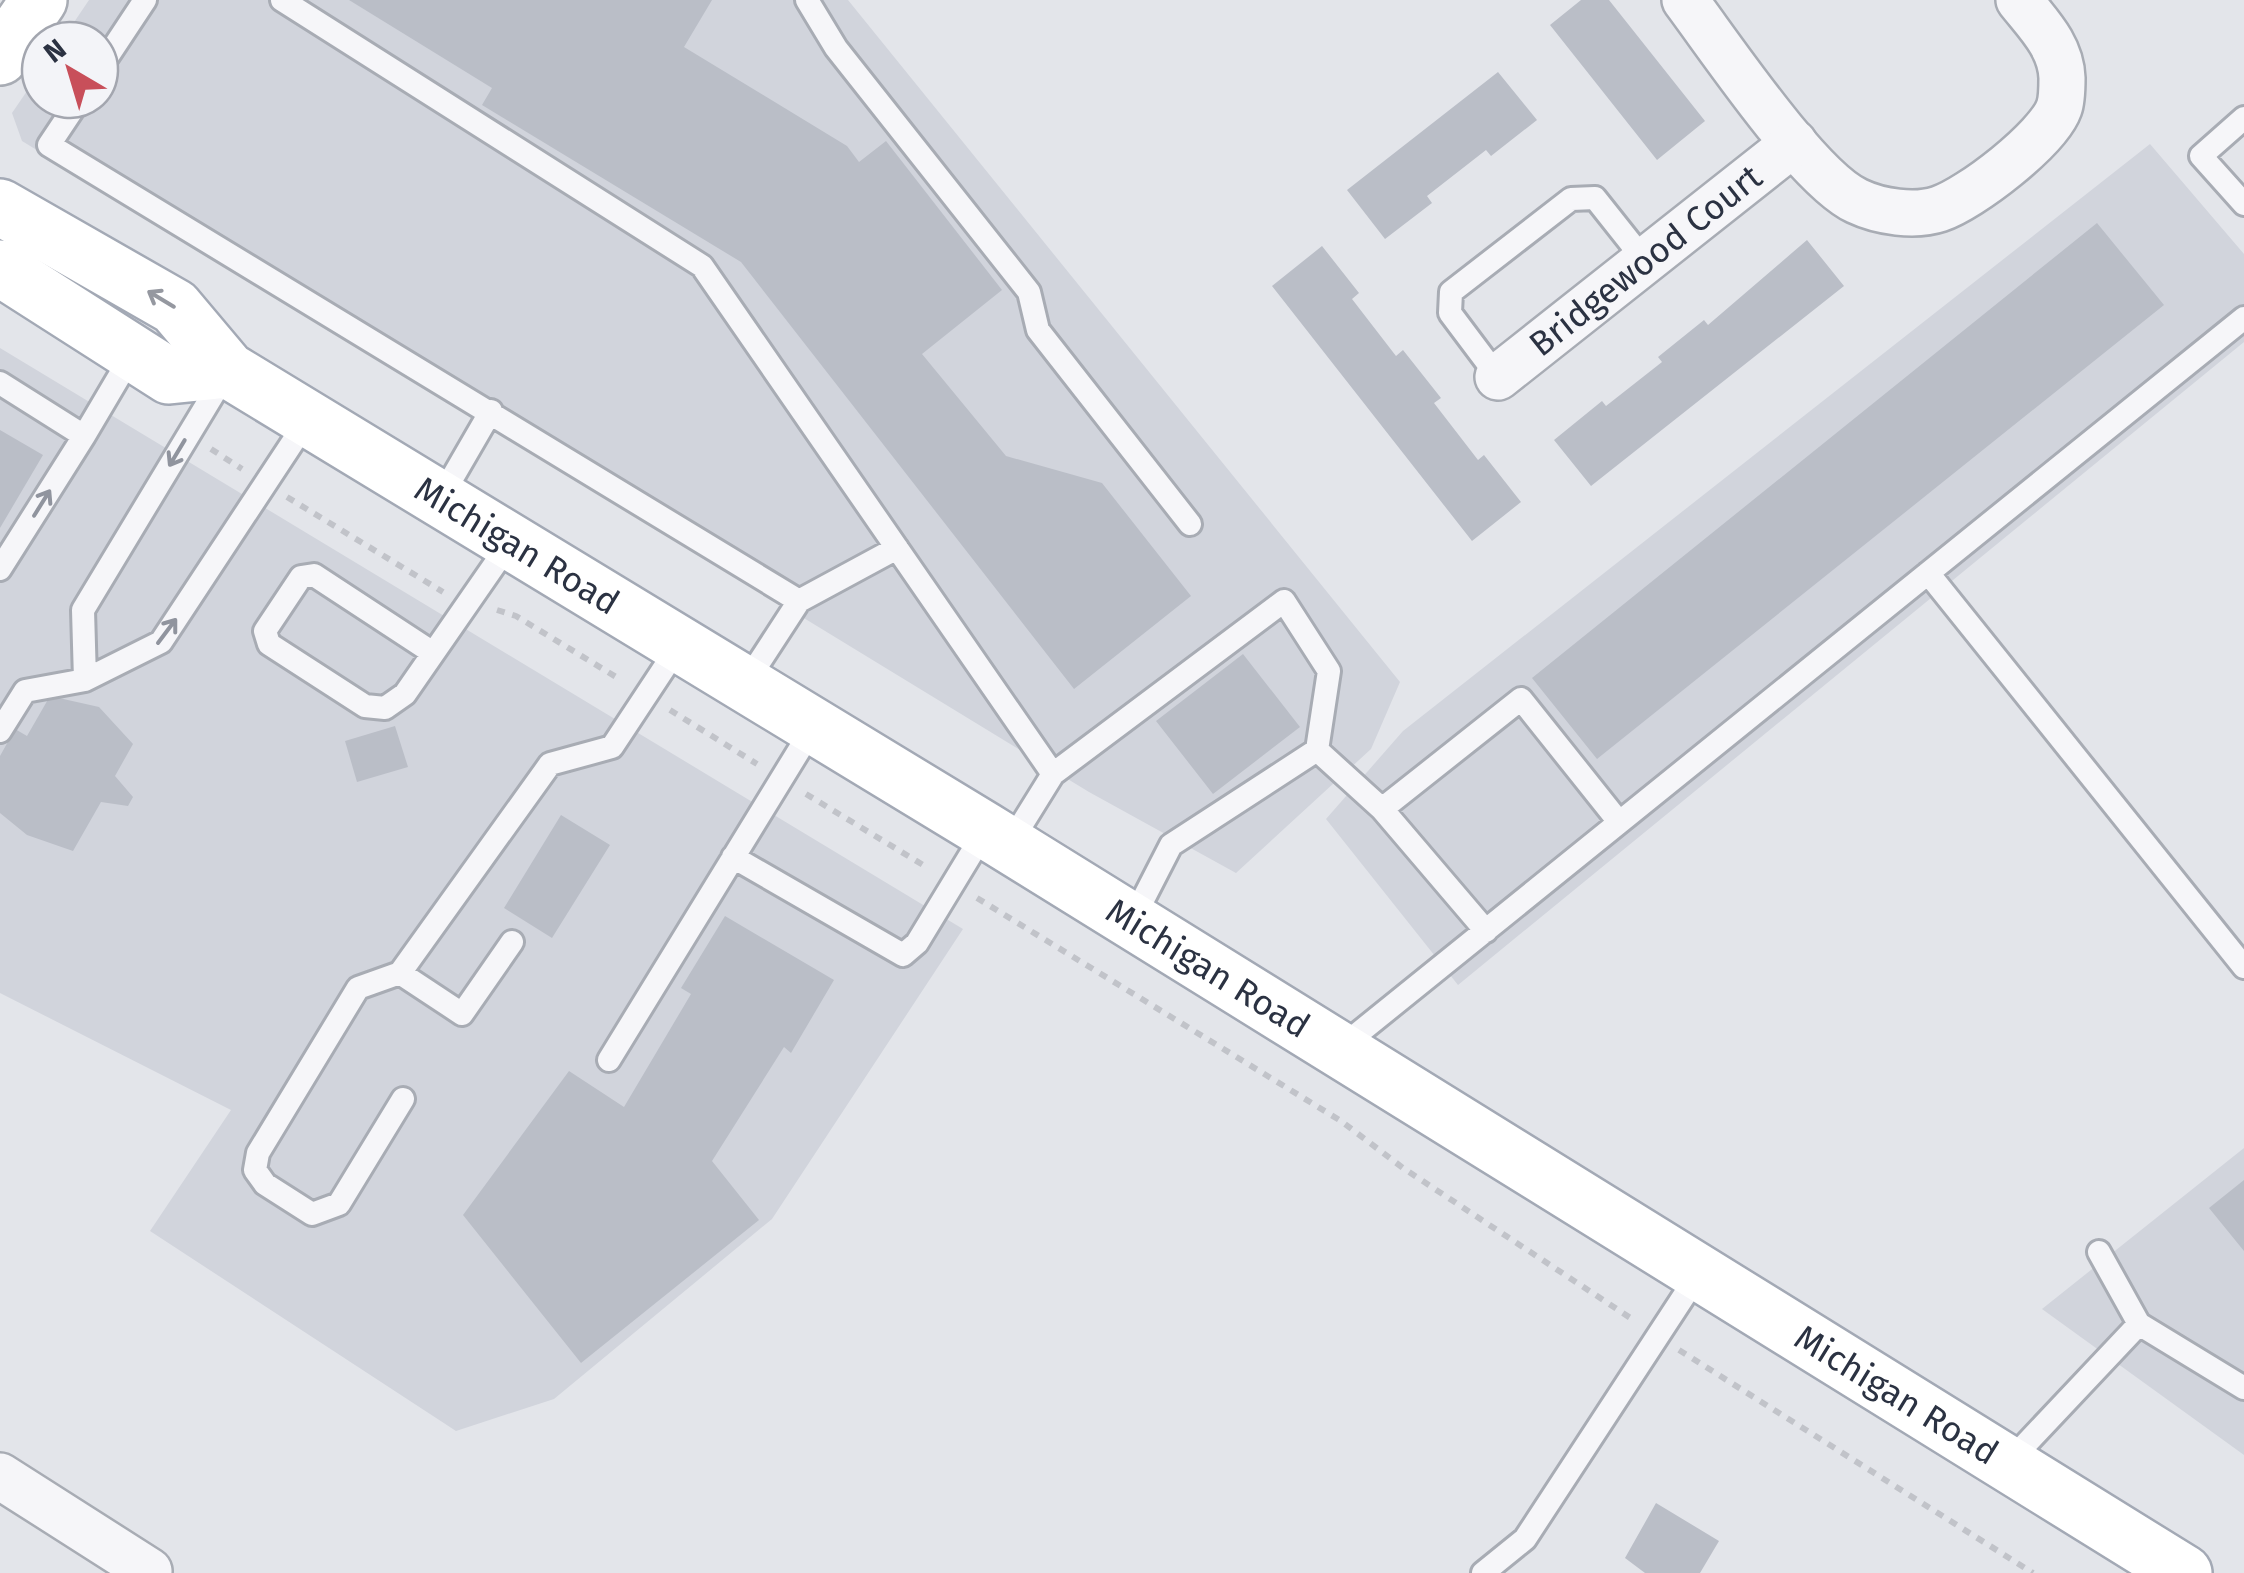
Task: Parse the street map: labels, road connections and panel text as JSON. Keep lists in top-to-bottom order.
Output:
{
  "streets": {
    "main road": ["Michigan Road"],
    "street": ["Bridgewood Court"]
  },
  "north": "top left"
}
